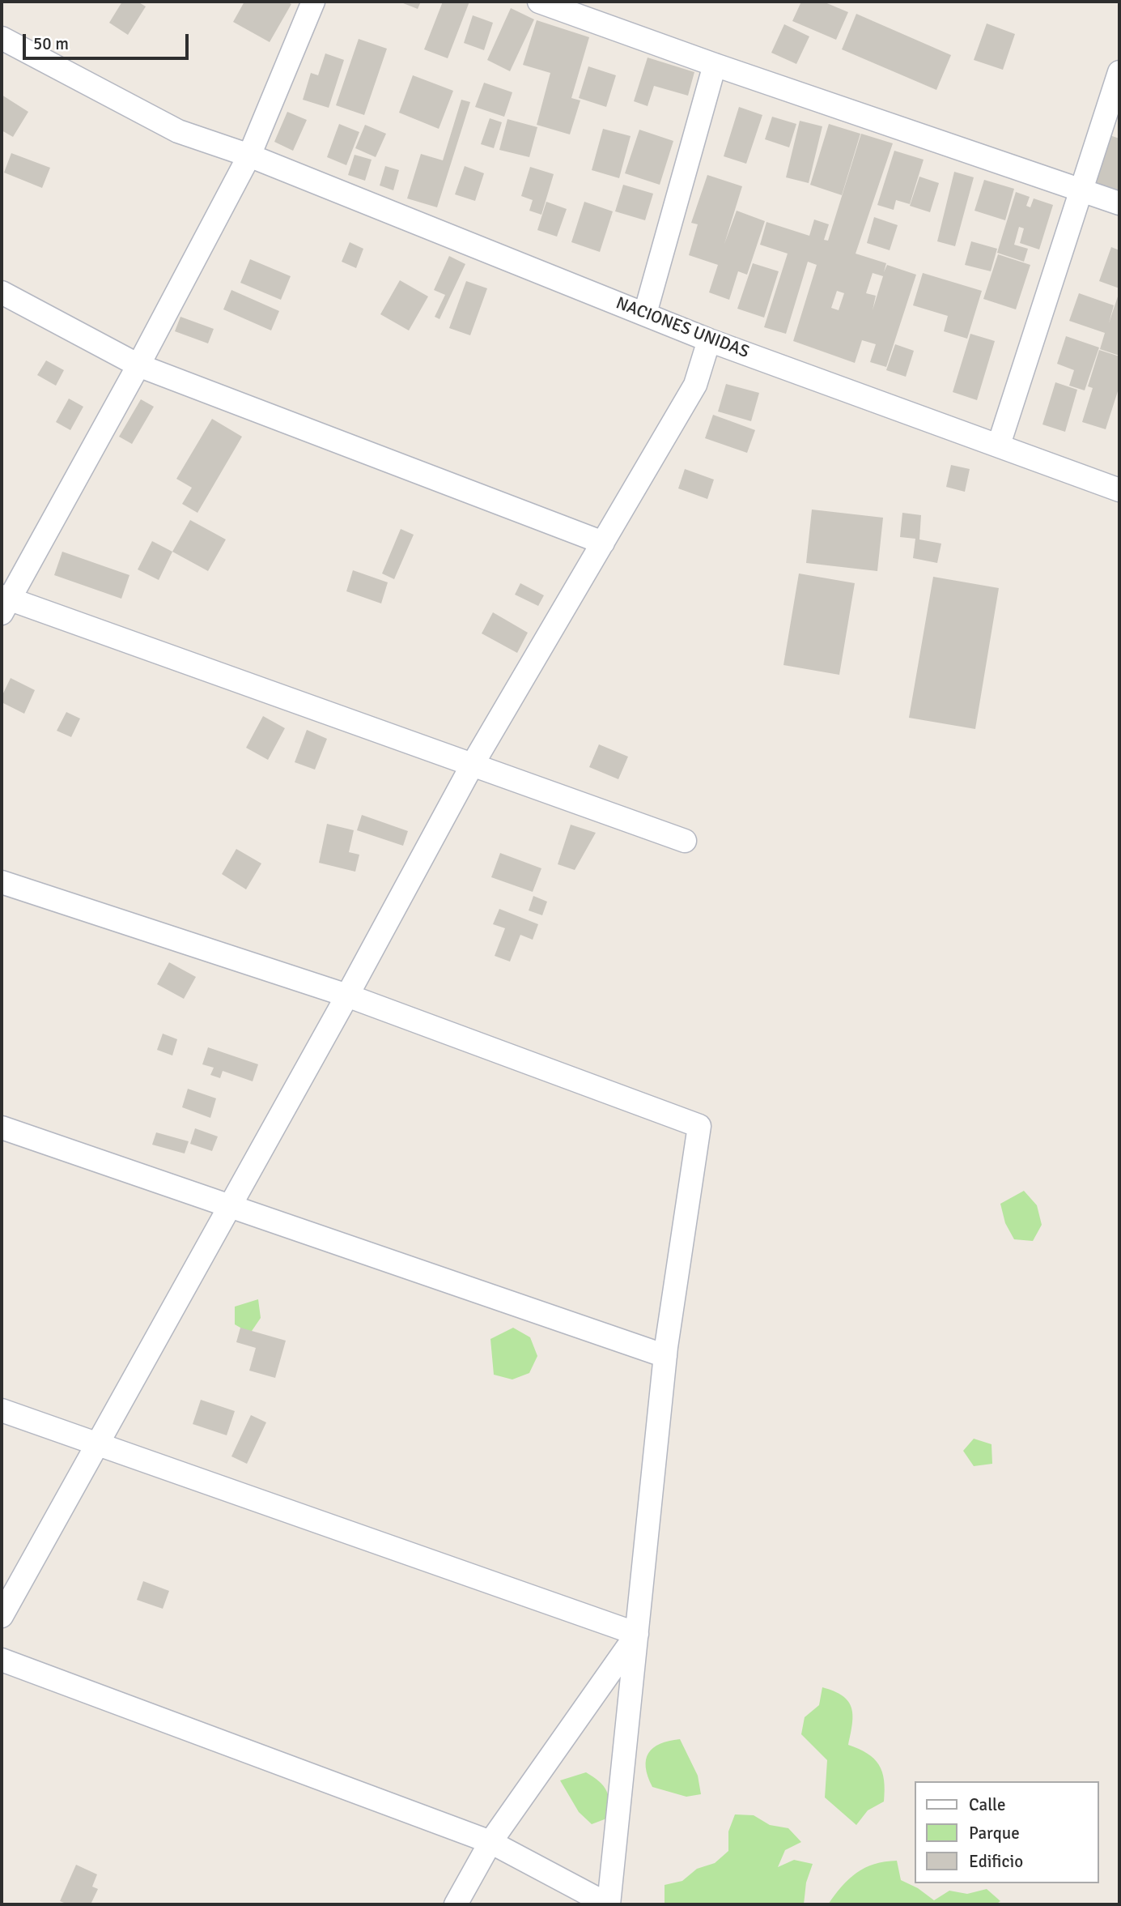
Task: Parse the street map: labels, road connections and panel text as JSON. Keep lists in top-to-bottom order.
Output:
{
  "streets": {
    "street": ["NACIONES UNIDAS"]
  },
  "legend": ["Calle", "Parque", "Edificio"],
  "scale_bar": "50 m"
}
